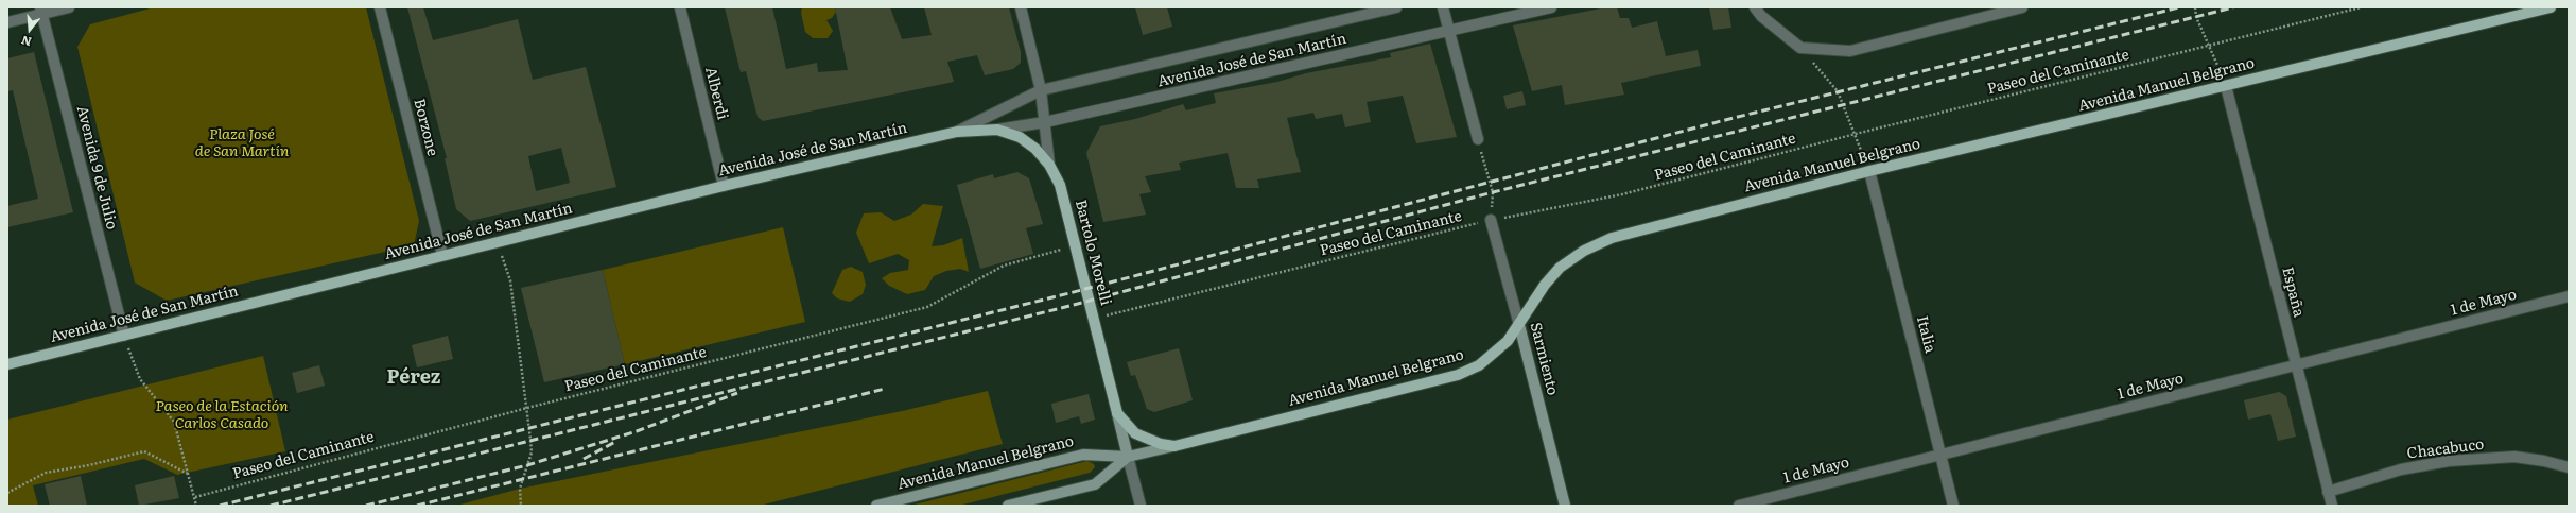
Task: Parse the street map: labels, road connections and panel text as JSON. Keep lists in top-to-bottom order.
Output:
{
  "streets": {
    "main road": [
      "Avenida José de San Martín",
      "Avenida Manuel Belgrano",
      "Bartolo Morelli",
      "Sarmiento"
    ],
    "street": [
      "Alberdi",
      "Borzone",
      "Avenida 9 de Julio",
      "España",
      "1 de Mayo",
      "Italia",
      "Chacabuco"
    ],
    "path": ["Paseo del Caminante"]
  },
  "crossings": [
    ["Avenida José de San Martín", "Alberdi"],
    ["Avenida José de San Martín", "Borzone"],
    ["Avenida José de San Martín", "Avenida 9 de Julio"],
    ["Avenida José de San Martín", "Bartolo Morelli"],
    ["Paseo del Caminante", "Bartolo Morelli"],
    ["Paseo del Caminante", "Sarmiento"],
    ["Avenida Manuel Belgrano", "Bartolo Morelli"],
    ["Avenida Manuel Belgrano", "España"],
    ["Avenida Manuel Belgrano", "Italia"],
    ["Avenida Manuel Belgrano", "Sarmiento"],
    ["España", "1 de Mayo"],
    ["España", "Chacabuco"],
    ["1 de Mayo", "Italia"]
  ],
  "districts": ["Pérez"],
  "parks": ["Plaza José de San Martín", "Paseo de la Estación Carlos Casado"],
  "north": "bottom"
}
